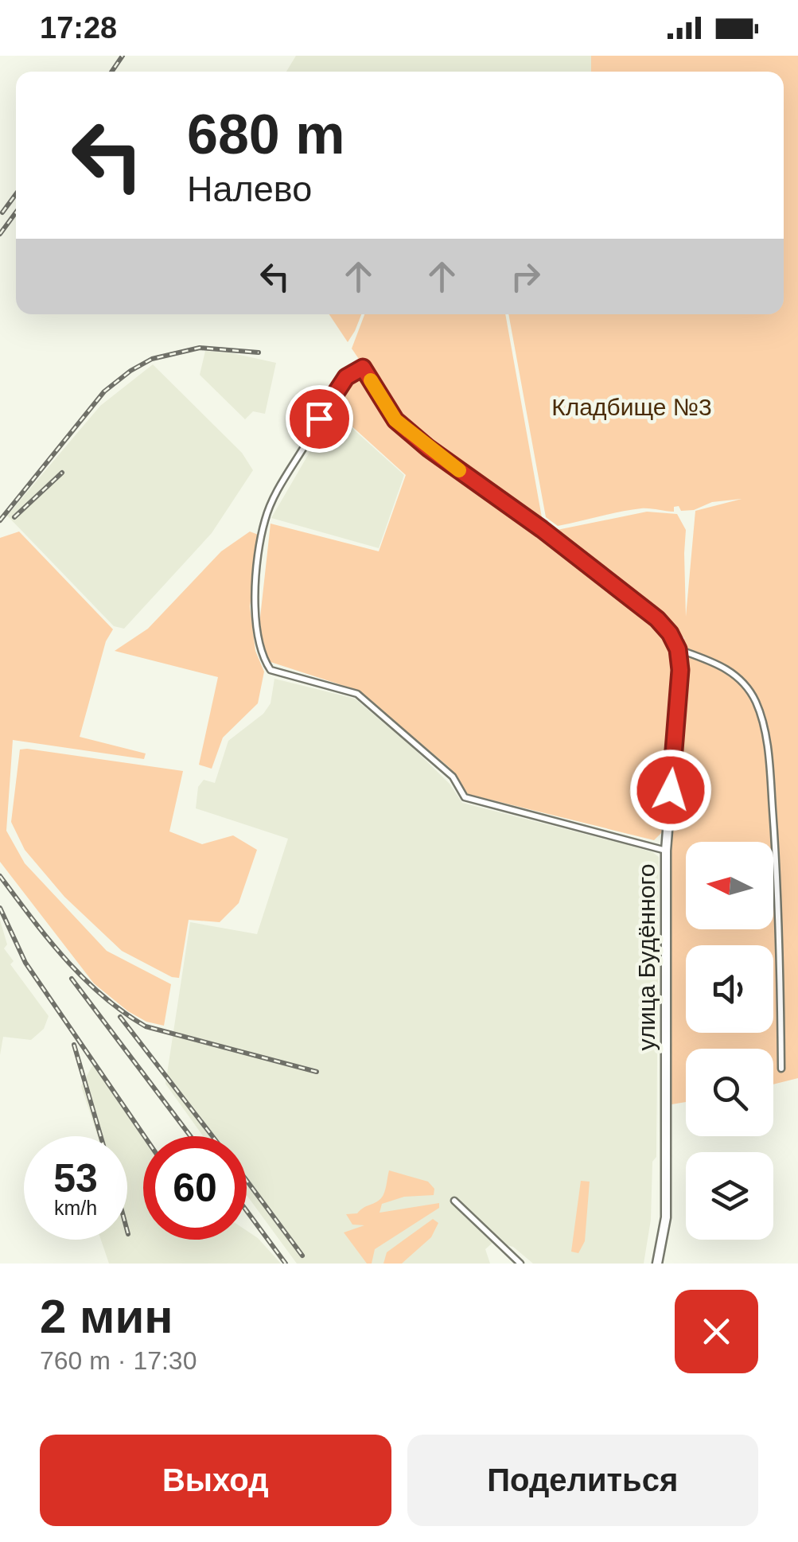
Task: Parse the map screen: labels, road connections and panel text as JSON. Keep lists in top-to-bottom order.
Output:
{
  "streets": {
    "main road": ["улица Будённого"]
  },
  "parks": ["Кладбище №3"],
  "north": "left",
  "page": {
    "status": "17:28",
    "turn": ["680 m", "Налево"],
    "speed": "53 km/h",
    "limit": "60",
    "heading": ["2 мин", "760 m · 17:30"],
    "buttons": ["Выход", "Поделиться"]
  }
}
